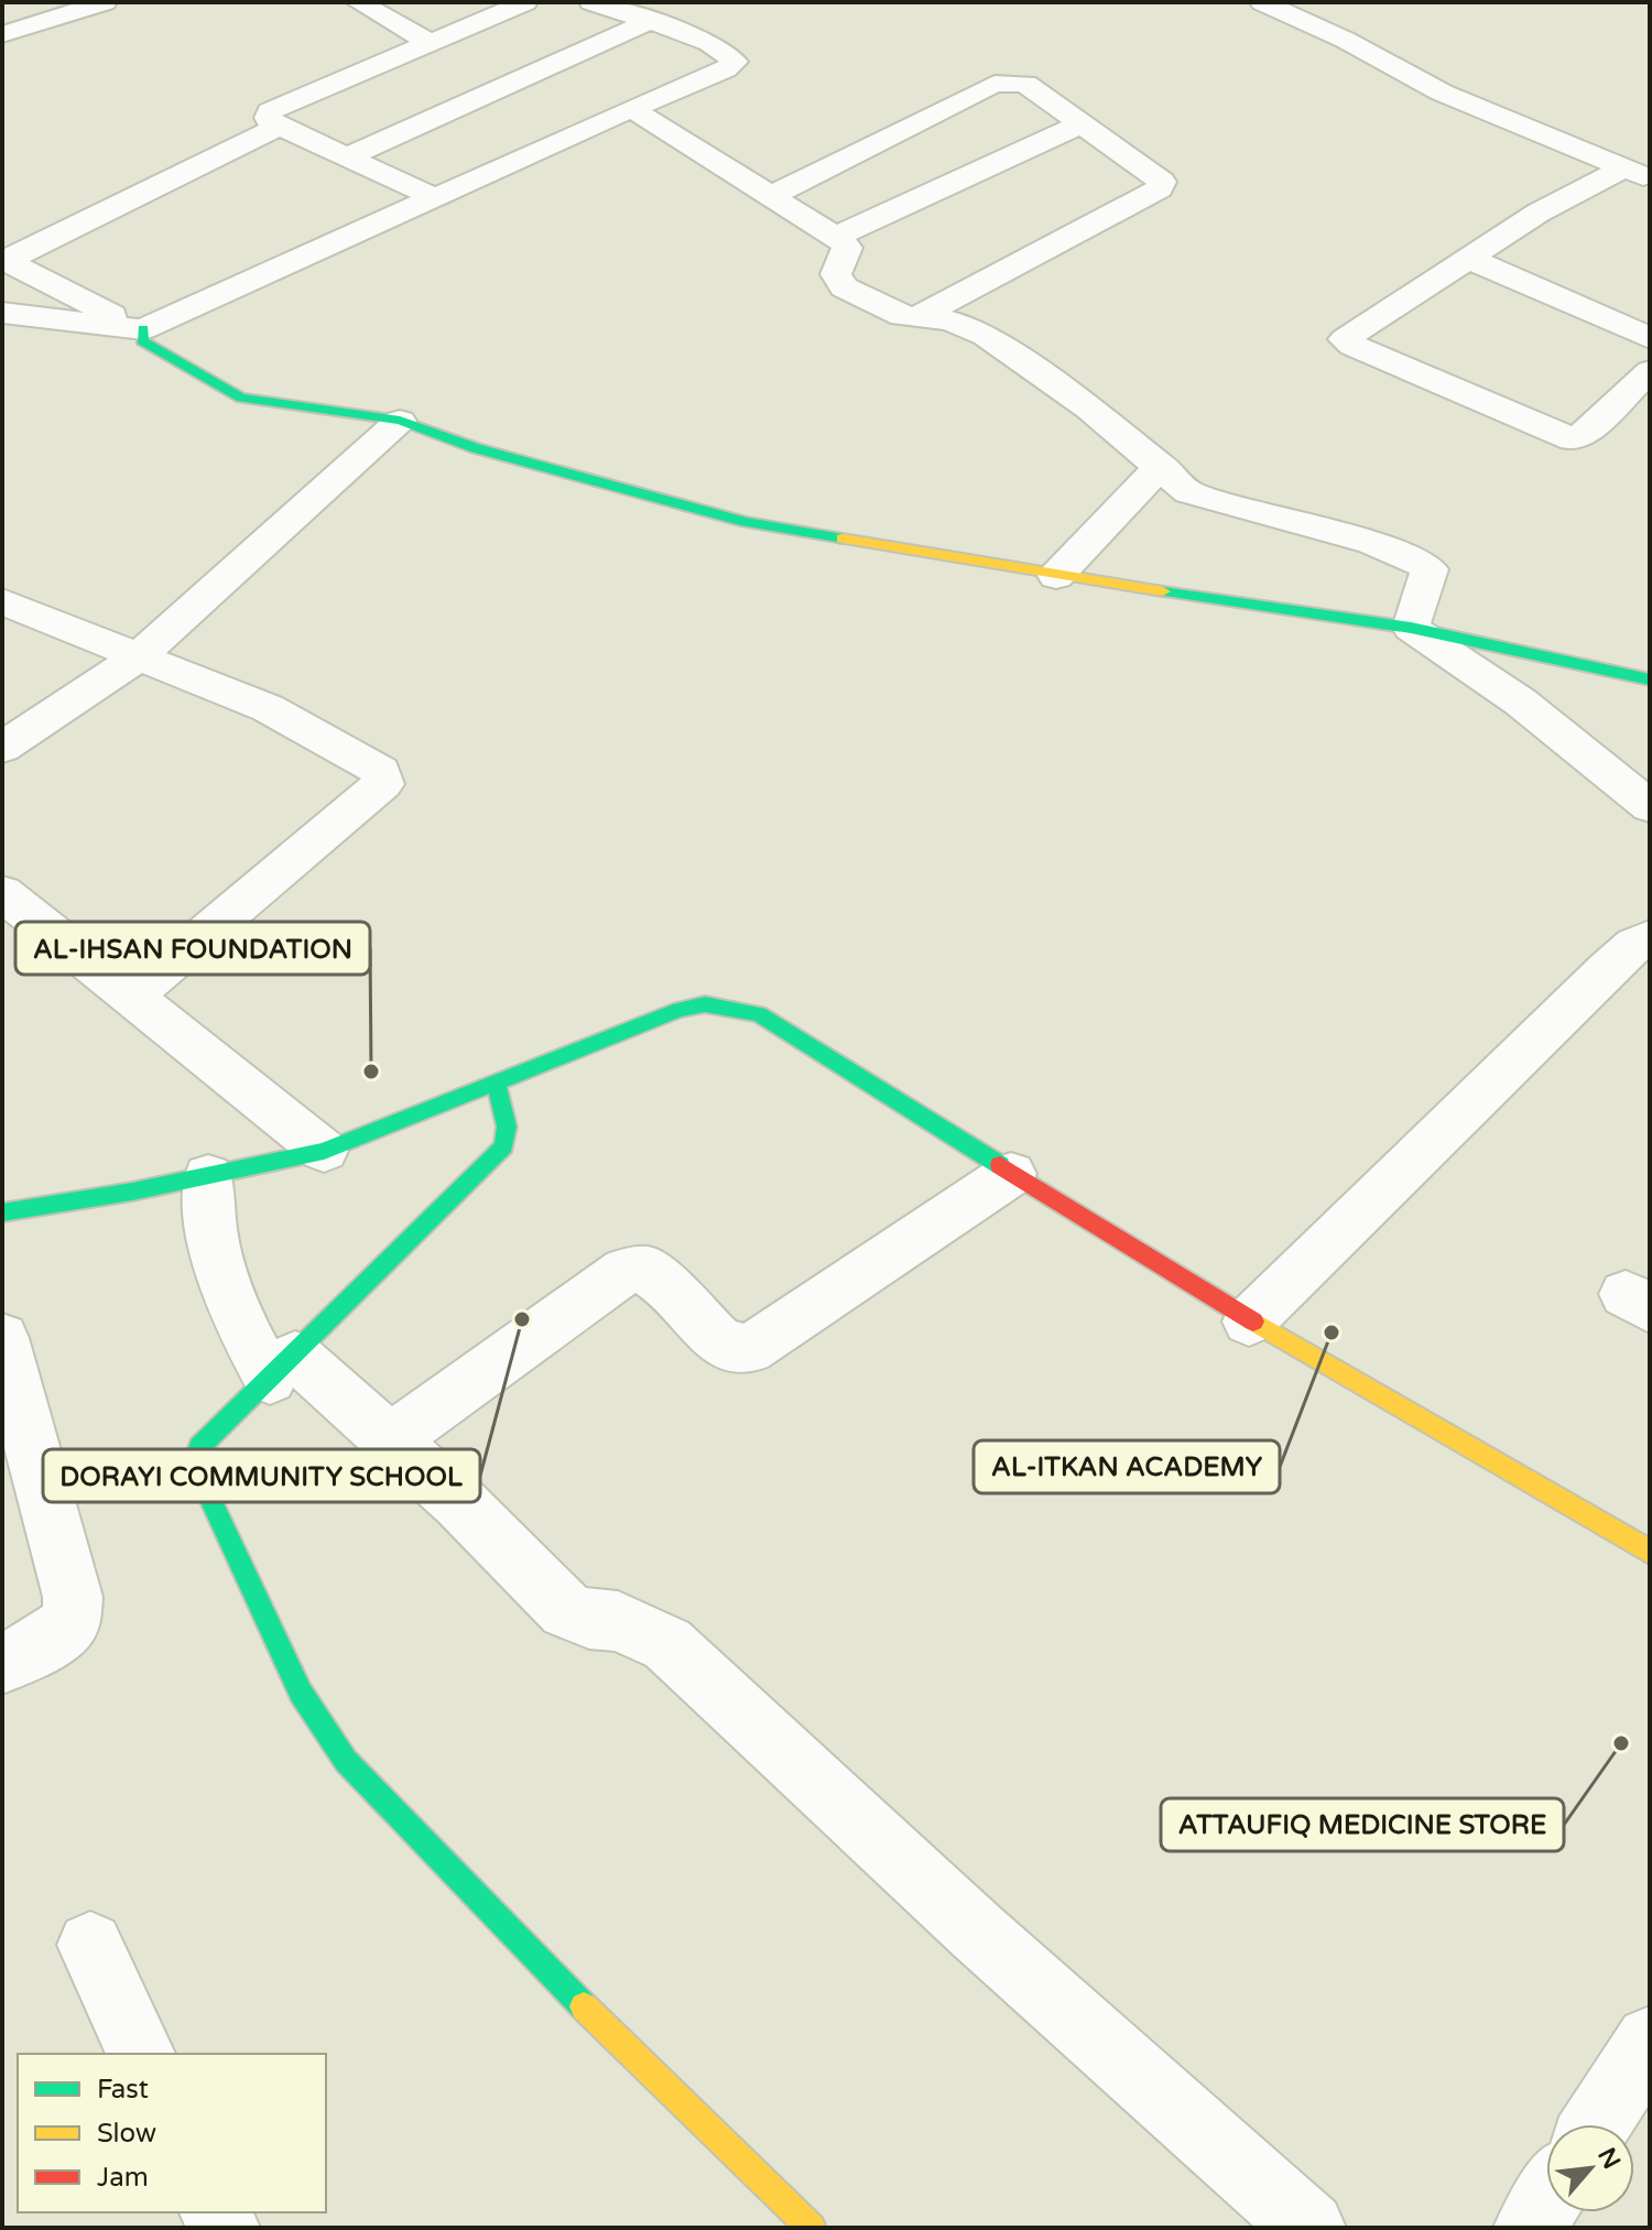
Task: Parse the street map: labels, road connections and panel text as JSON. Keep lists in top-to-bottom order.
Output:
{
  "places": [
    "AL-IHSAN FOUNDATION",
    "DORAYI COMMUNITY SCHOOL",
    "AL-ITKAN ACADEMY",
    "ATTAUFIQ MEDICINE STORE"
  ],
  "legend": ["Fast", "Slow", "Jam"],
  "north": "top right"
}
